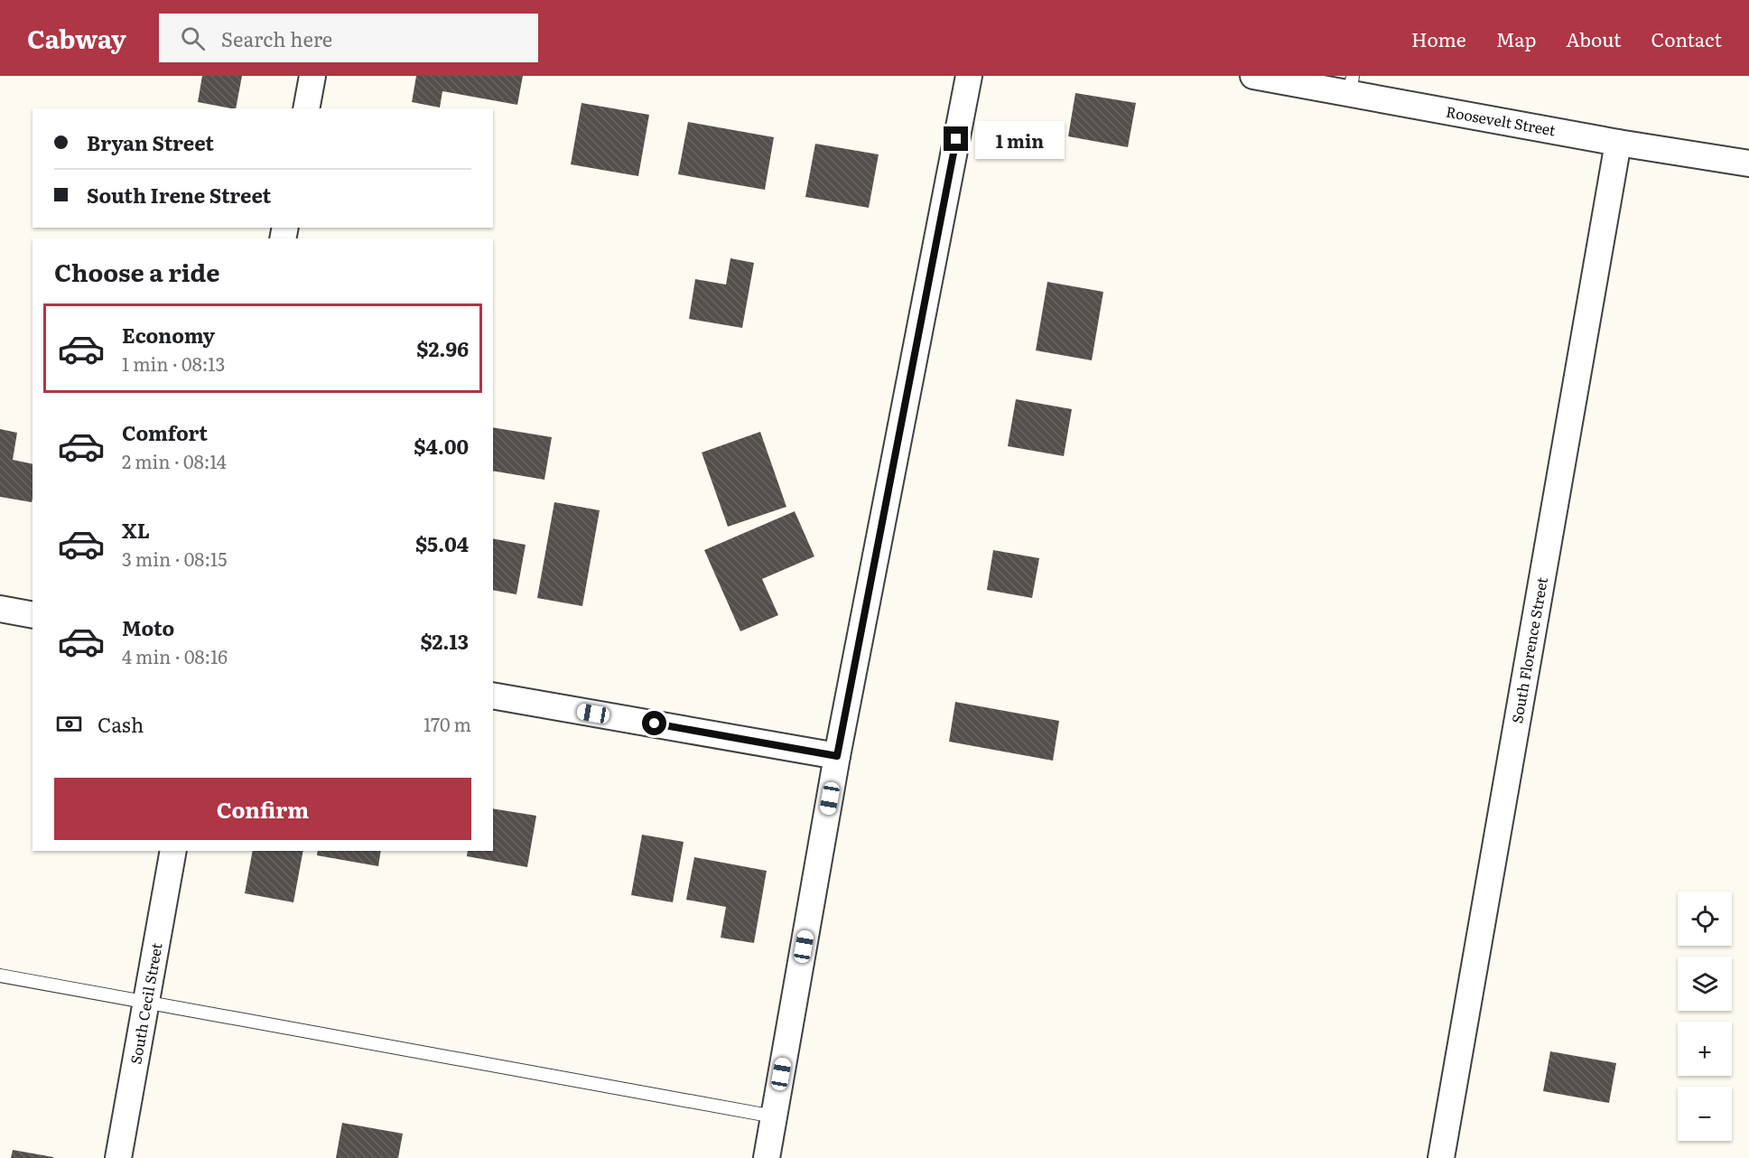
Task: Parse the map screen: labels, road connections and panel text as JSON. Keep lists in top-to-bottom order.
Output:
{
  "streets": {
    "street": ["Roosevelt Street", "South Florence Street", "South Cecil Street"]
  },
  "crossings": [
    ["Roosevelt Street", "South Florence Street"]
  ],
  "page": {
    "header": "Cabway",
    "search": "Search here",
    "nav": [
      "Home",
      "Map",
      "About",
      "Contact"
    ],
    "banner": ["Bryan Street", "South Irene Street"],
    "bubble": "1 min",
    "heading": "Choose a ride",
    "list": [
      {
        "name": "Economy",
        "note": "1 min · 08:13",
        "value": "$2.96"
      },
      {
        "name": "Comfort",
        "note": "2 min · 08:14",
        "value": "$4.00"
      },
      {
        "name": "XL",
        "note": "3 min · 08:15",
        "value": "$5.04"
      },
      {
        "name": "Moto",
        "note": "4 min · 08:16",
        "value": "$2.13"
      }
    ],
    "pay": ["Cash", "170 m"],
    "buttons": "Confirm",
    "map_buttons": ["+", "−"]
  }
}
